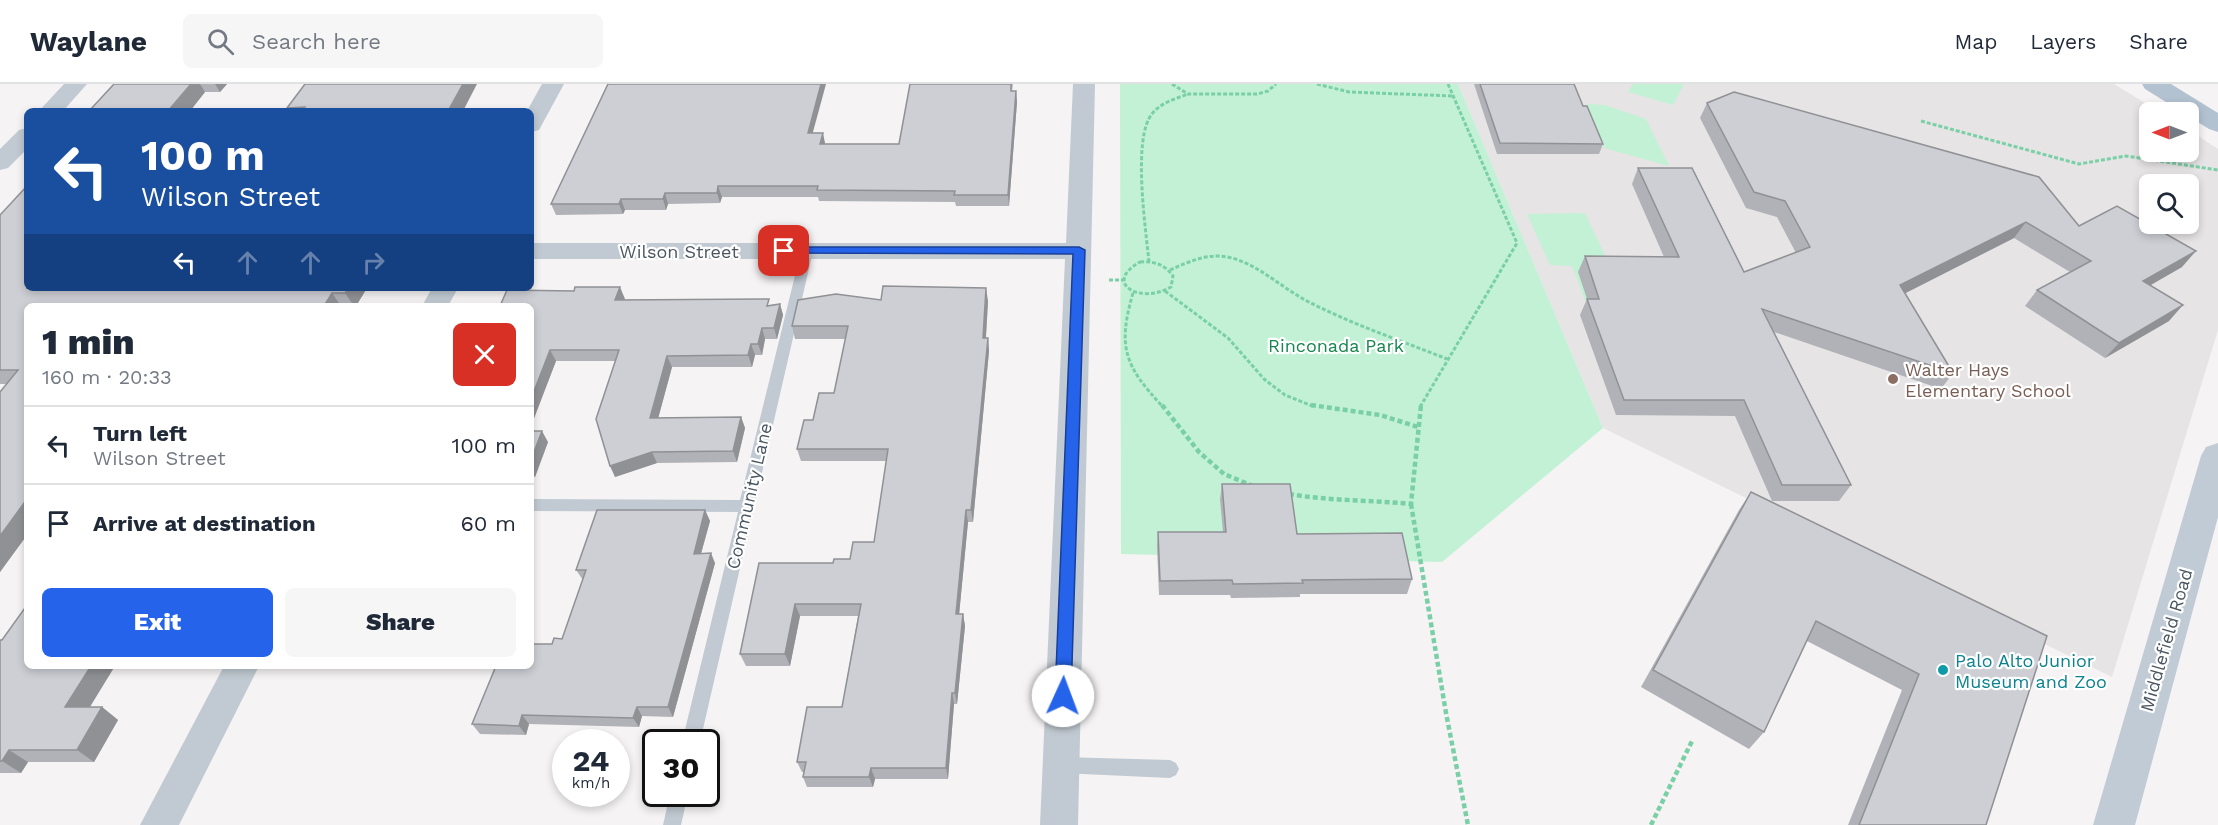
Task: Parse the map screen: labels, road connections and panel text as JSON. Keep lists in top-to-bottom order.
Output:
{
  "streets": {
    "main road": ["Middlefield Road"],
    "street": ["Wilson Street"],
    "lane": ["Community Lane"]
  },
  "crossings": [
    ["Wilson Street", "Community Lane"]
  ],
  "parks": ["Rinconada Park"],
  "places": ["Walter Hays Elementary School", "Palo Alto Junior Museum and Zoo"],
  "north": "left",
  "page": {
    "header": "Waylane",
    "search": "Search here",
    "nav": ["Map", "Layers", "Share"],
    "turn": ["100 m", "Wilson Street"],
    "heading": ["1 min", "160 m · 20:33"],
    "list": [
      {
        "name": "Turn left",
        "note": "Wilson Street",
        "value": "100 m"
      },
      {
        "name": "Arrive at destination",
        "value": "60 m"
      }
    ],
    "buttons": ["Exit", "Share"],
    "speed": "24 km/h",
    "limit": "30"
  }
}
